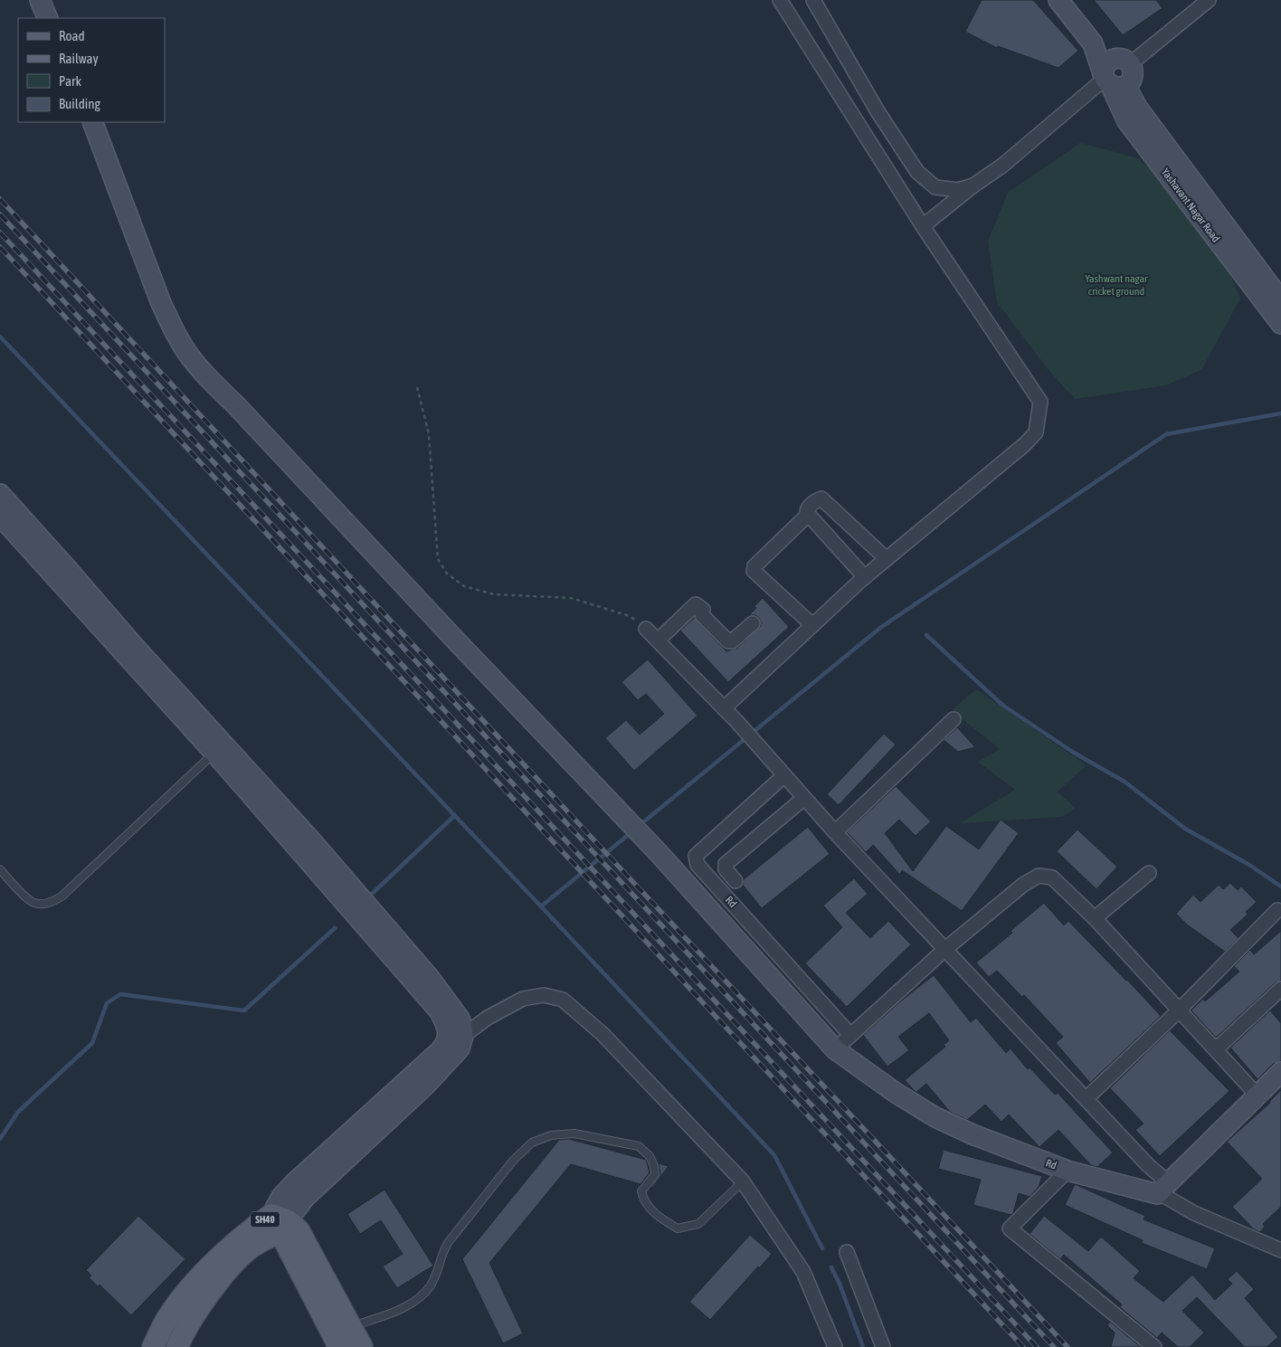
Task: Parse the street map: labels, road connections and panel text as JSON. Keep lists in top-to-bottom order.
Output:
{
  "streets": {
    "main road": ["SH40"],
    "street": ["Yashavant Nagar Road", "Rd"]
  },
  "parks": ["Yashwant nagar cricket ground"],
  "legend": [
    "Road",
    "Railway",
    "Park",
    "Building"
  ]
}
